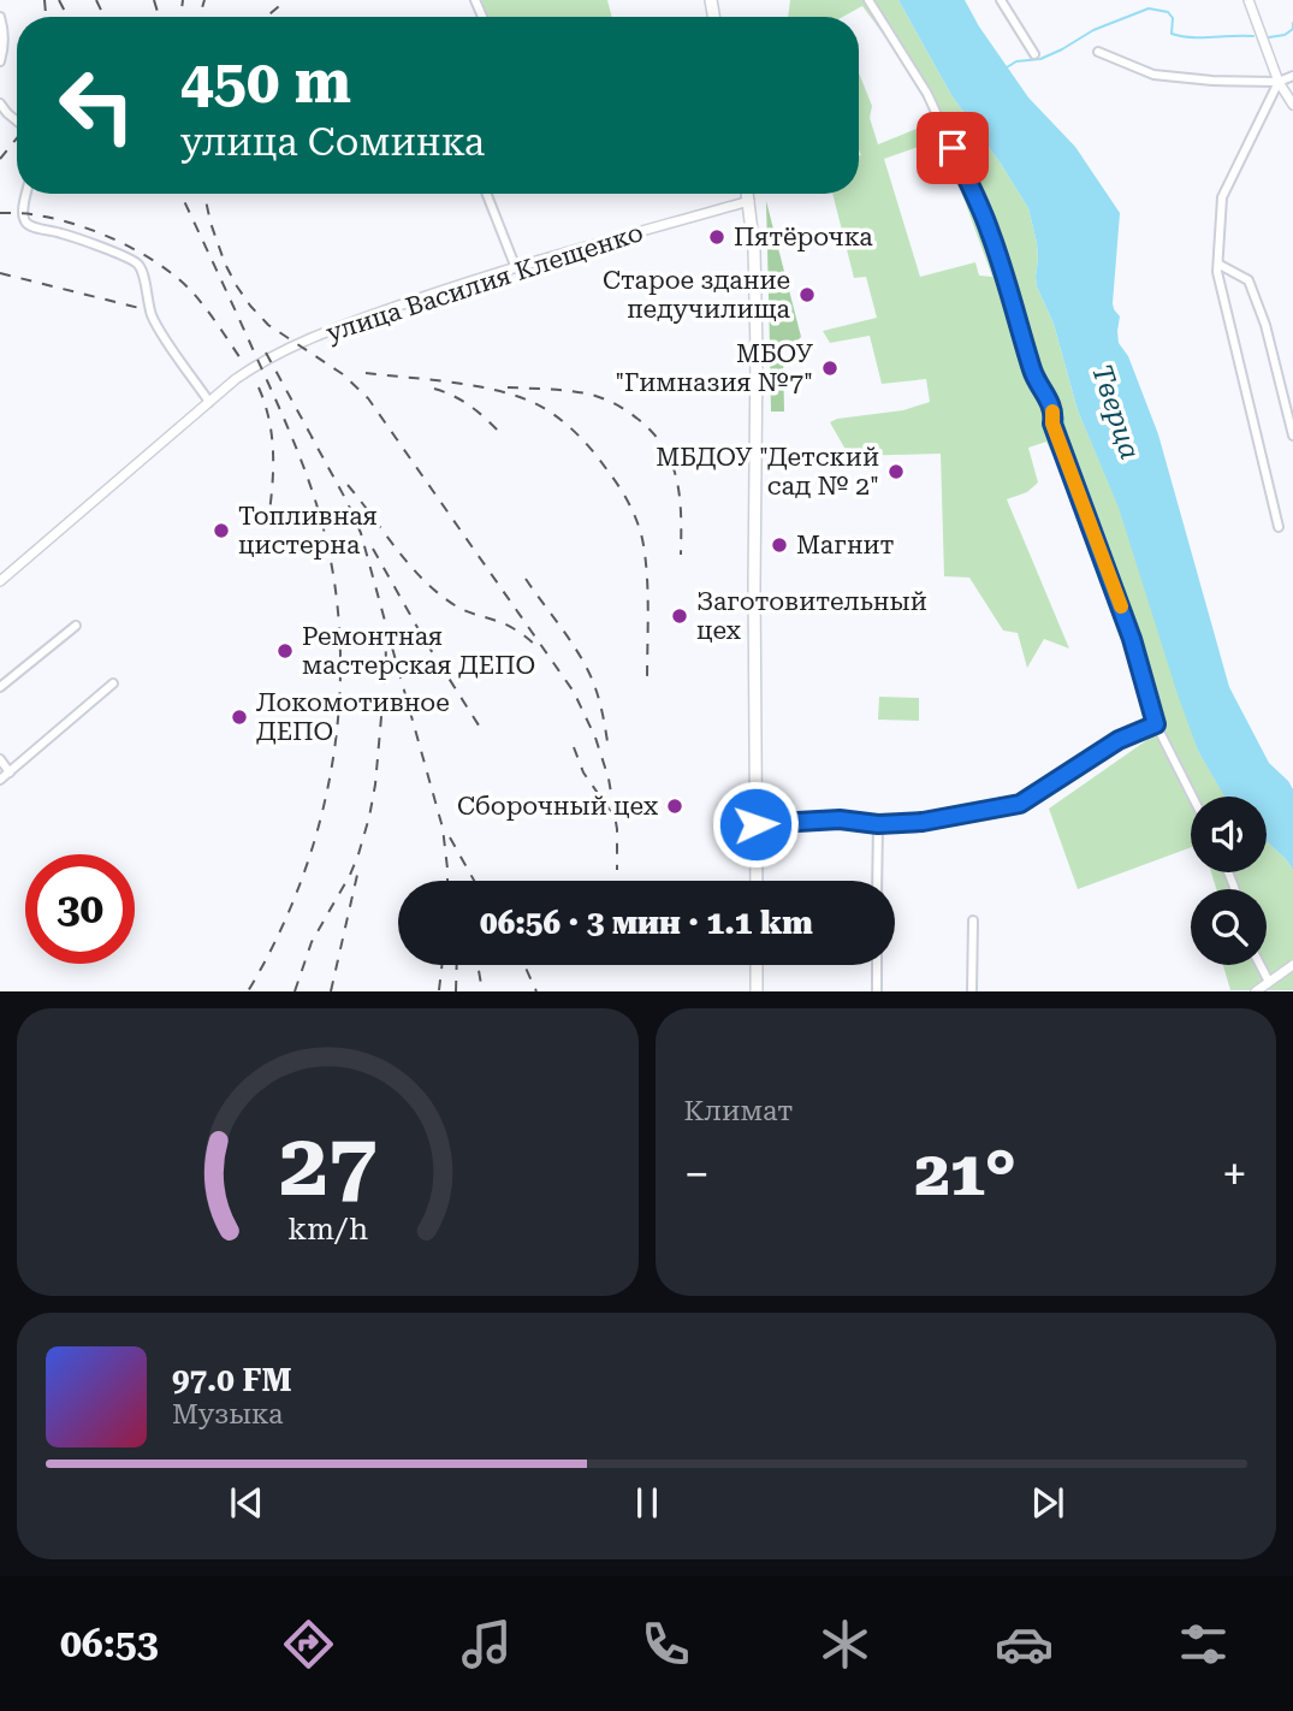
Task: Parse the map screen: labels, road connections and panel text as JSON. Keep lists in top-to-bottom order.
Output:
{
  "streets": {
    "street": ["улица Василия Клещенко"]
  },
  "water": ["Тверца"],
  "places": [
    "Пятёрочка",
    "Старое здание педучилища",
    "МБОУ \"Гимназия №7\"",
    "МБДОУ \"Детский сад № 2\"",
    "Топливная цистерна",
    "Магнит",
    "Заготовительный цех",
    "Ремонтная мастерская ДЕПО",
    "Локомотивное ДЕПО",
    "Сборочный цех"
  ],
  "page": {
    "turn": ["450 m", "улица Соминка"],
    "limit": "30",
    "trip": "06:56 · 3 мин · 1.1 km",
    "tile": "Климат",
    "heat": ["−", "21°", "+"],
    "song": ["97.0 FM", "Музыка"],
    "tabs": "06:53",
    "gauge": ["27", "km/h"]
  }
}
